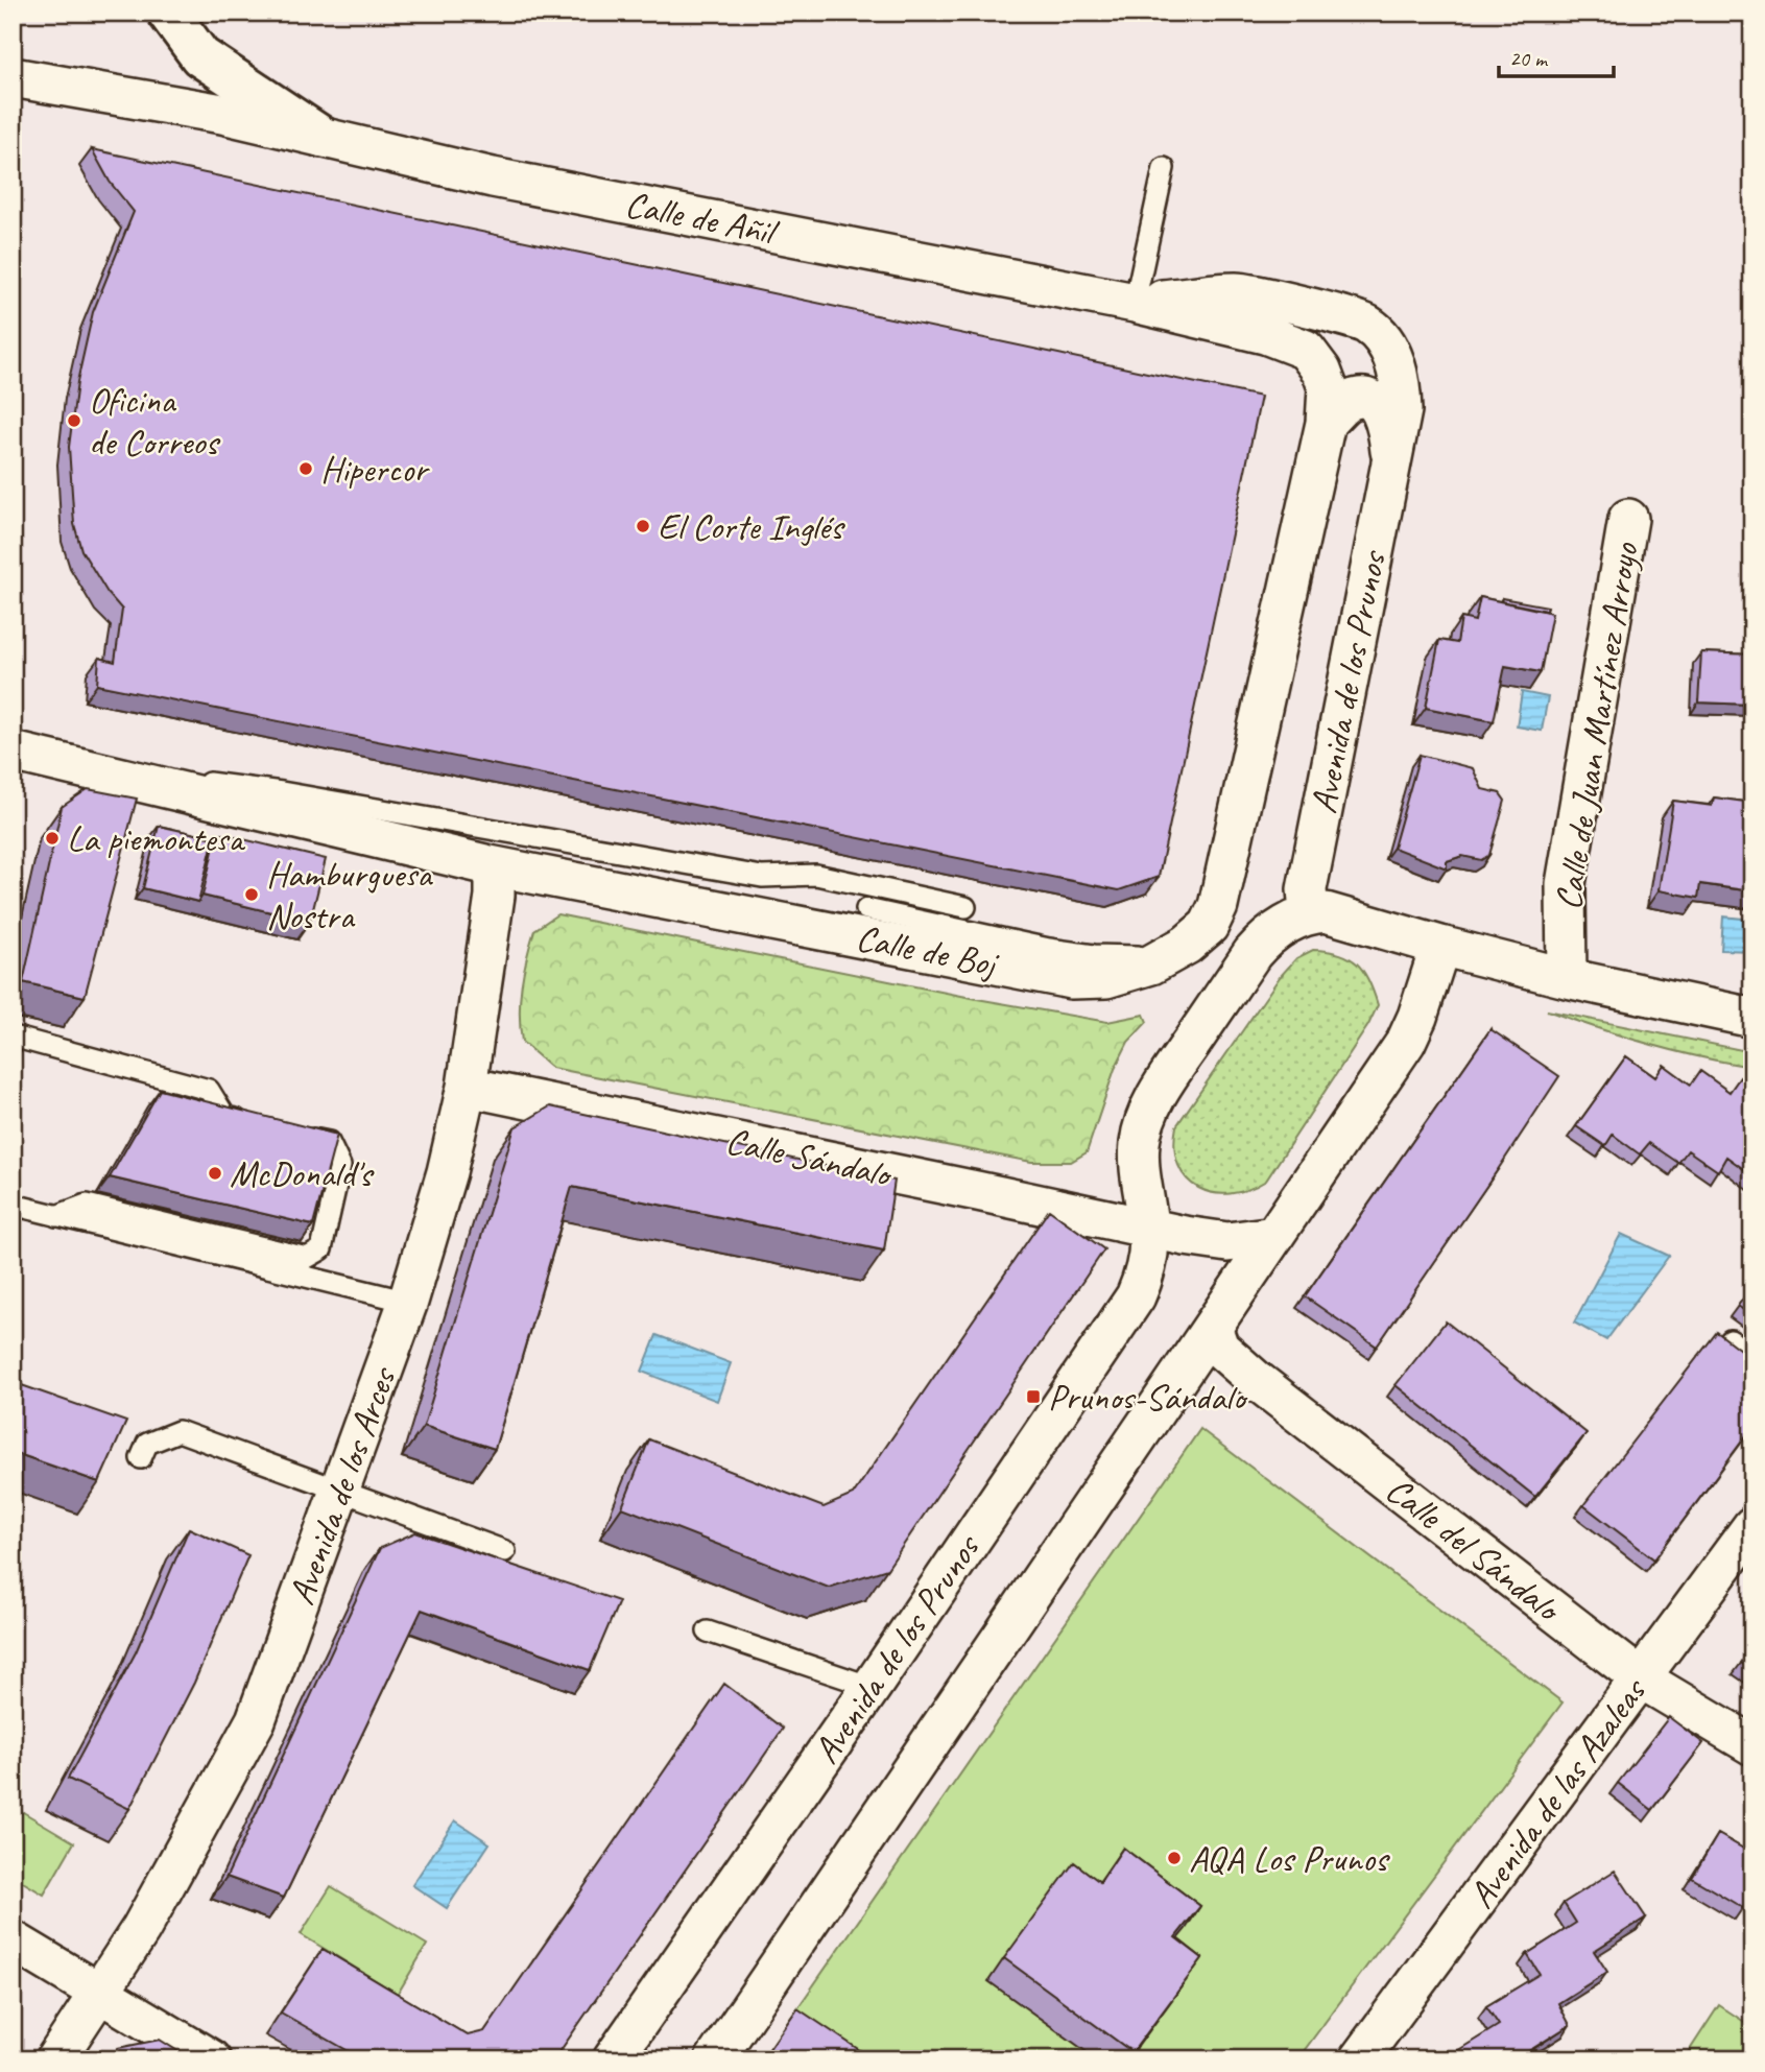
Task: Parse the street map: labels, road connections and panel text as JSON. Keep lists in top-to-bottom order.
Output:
{
  "streets": {
    "street": [
      "Calle de Añil",
      "Avenida de los Prunos",
      "Calle de Juan Martínez Arroyo",
      "Calle de Boj",
      "Calle Sándalo",
      "Avenida de los Arces",
      "Calle del Sándalo",
      "Avenida de las Azaleas"
    ]
  },
  "crossings": [
    ["Calle de Añil", "Avenida de los Prunos"],
    ["Calle de Añil", "Calle de Boj"],
    ["Avenida de los Prunos", "Calle Sándalo"],
    ["Calle de Boj", "Avenida de los Arces"],
    ["Calle Sándalo", "Avenida de los Arces"],
    ["Calle del Sándalo", "Avenida de las Azaleas"]
  ],
  "places": {
    "other": [
      "Oficina de Correos",
      "Hipercor",
      "El Corte Inglés",
      "La piemontesa",
      "Hamburguesa Nostra",
      "McDonald's",
      "AQA Los Prunos"
    ],
    "transit": ["Prunos-Sándalo"]
  },
  "scale_bar": "20 m"
}
